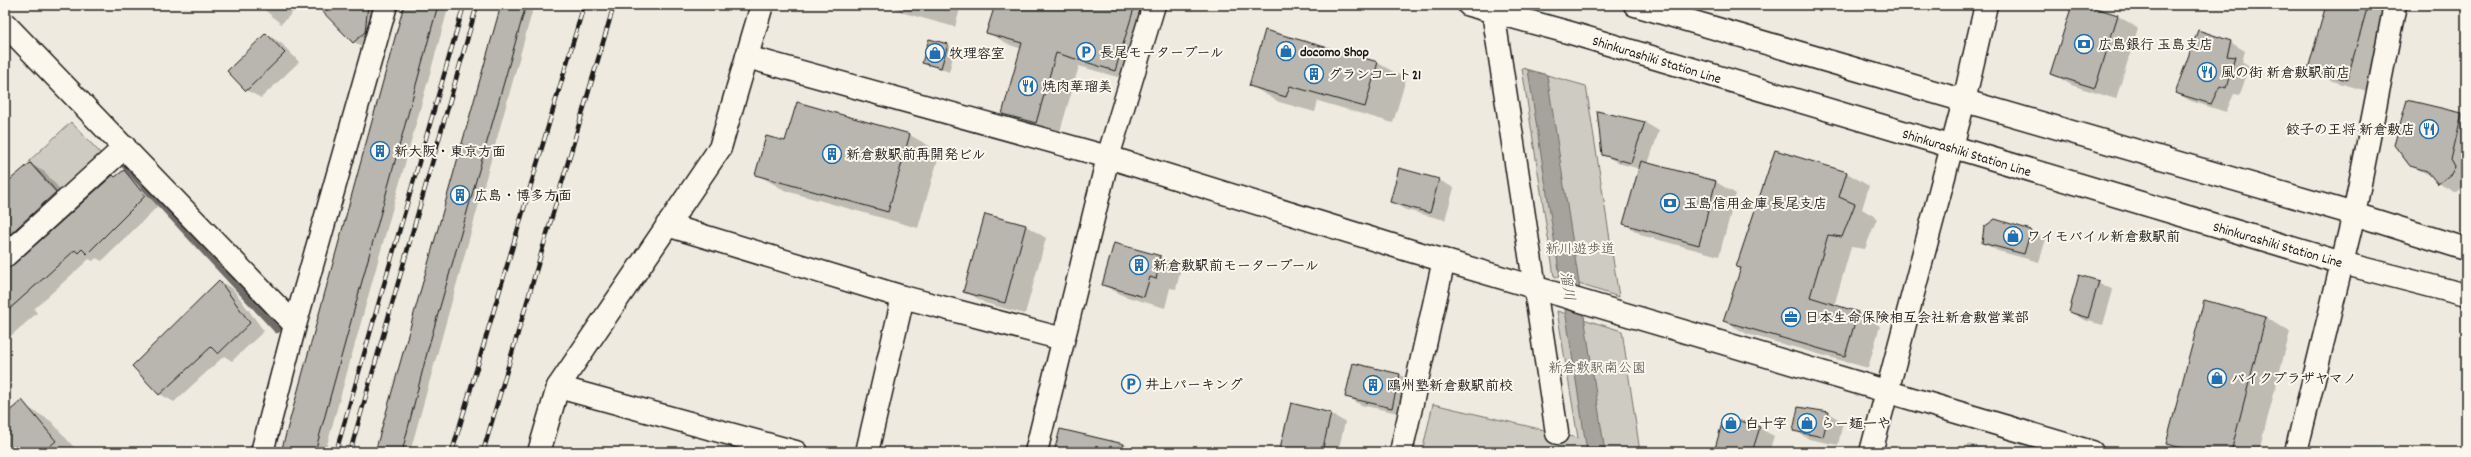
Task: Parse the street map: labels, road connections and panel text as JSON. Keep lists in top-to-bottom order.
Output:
{
  "streets": {
    "street": ["Shinkurashiki Station Line"]
  },
  "water": ["溜川"],
  "parks": ["新川遊歩道", "新倉敷駅南公園"],
  "places": {
    "bank": ["広島銀行 玉島支店", "玉島信用金庫 長尾支店"],
    "shop": [
      "docomo Shop",
      "牧理容室",
      "ワイモバイル新倉敷駅前",
      "バイクプラザヤマノ",
      "白十字",
      "らー麺一や"
    ],
    "parking": ["長尾モータープール", "井上パーキング"],
    "restaurant": ["風の街 新倉敷駅前店", "焼肉華瑠美", "餃子の王将 新倉敷店"],
    "building": [
      "グランコート21",
      "新大阪・東京方面",
      "新倉敷駅前再開発ビル",
      "広島・博多方面",
      "新倉敷駅前モータープール",
      "鴎州塾新倉敷駅前校"
    ],
    "office": ["日本生命保険相互会社新倉敷営業部"]
  }
}
